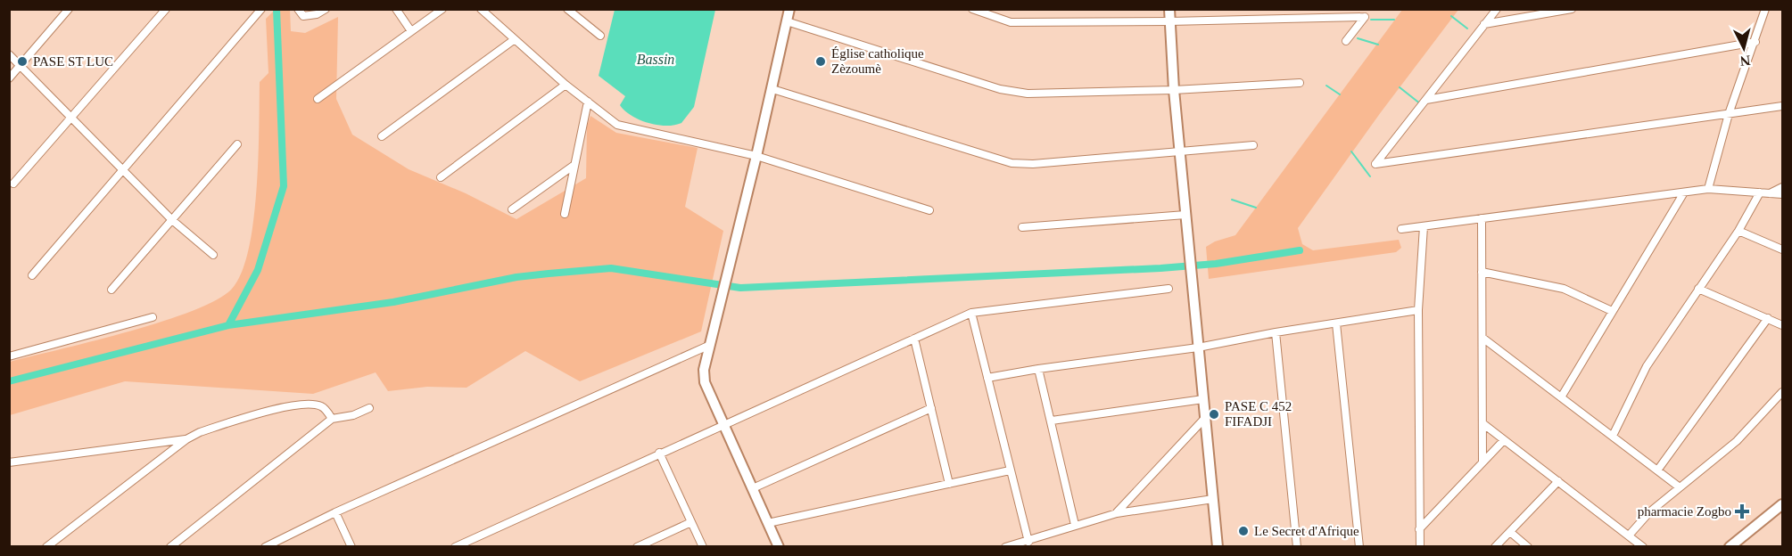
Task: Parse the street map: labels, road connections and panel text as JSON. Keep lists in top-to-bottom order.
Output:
{
  "water": ["Bassin"],
  "places": {
    "other": [
      "PASE ST LUC",
      "Église catholique Zèzoumè",
      "PASE C 452 FIFADJI",
      "Le Secret d'Afrique"
    ],
    "health": ["pharmacie Zogbo"]
  },
  "north": "bottom"
}
